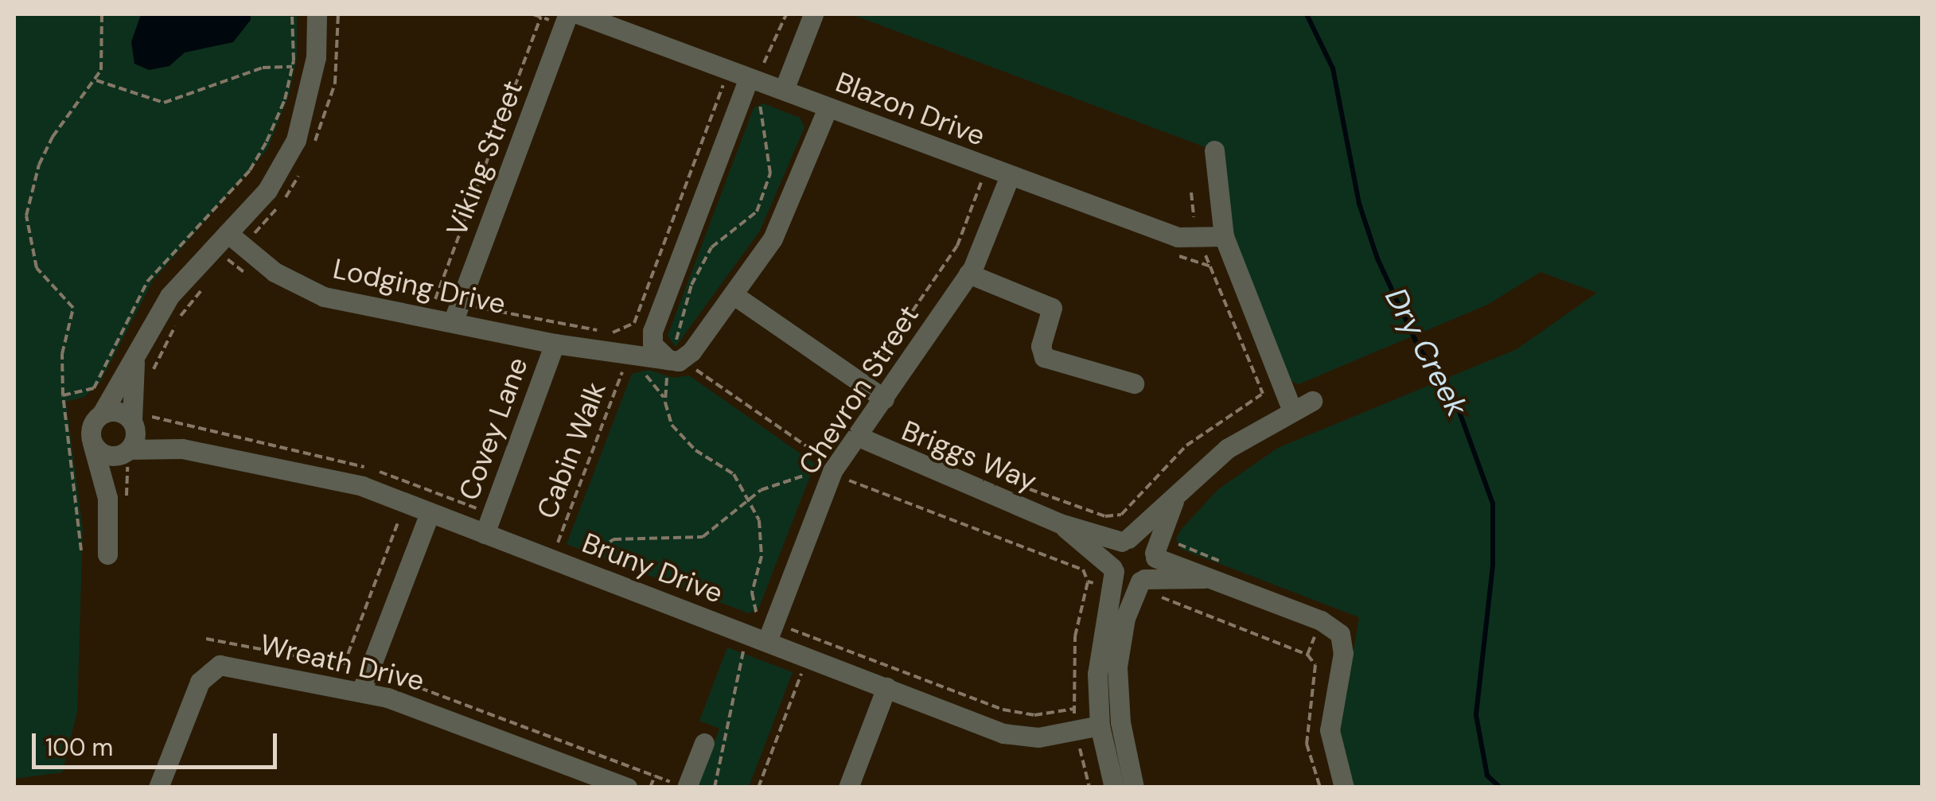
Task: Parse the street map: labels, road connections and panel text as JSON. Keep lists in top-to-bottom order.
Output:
{
  "streets": {
    "street": [
      "Blazon Drive",
      "Viking Street",
      "Lodging Drive",
      "Chevron Street",
      "Covey Lane",
      "Briggs Way",
      "Bruny Drive",
      "Wreath Drive"
    ],
    "path": ["Cabin Walk"]
  },
  "crossings": [
    ["Blazon Drive", "Chevron Street"],
    ["Viking Street", "Lodging Drive"],
    ["Lodging Drive", "Covey Lane"],
    ["Lodging Drive", "Cabin Walk"],
    ["Chevron Street", "Briggs Way"],
    ["Chevron Street", "Bruny Drive"],
    ["Covey Lane", "Bruny Drive"]
  ],
  "water": ["Dry Creek"],
  "scale_bar": "100 m"
}
